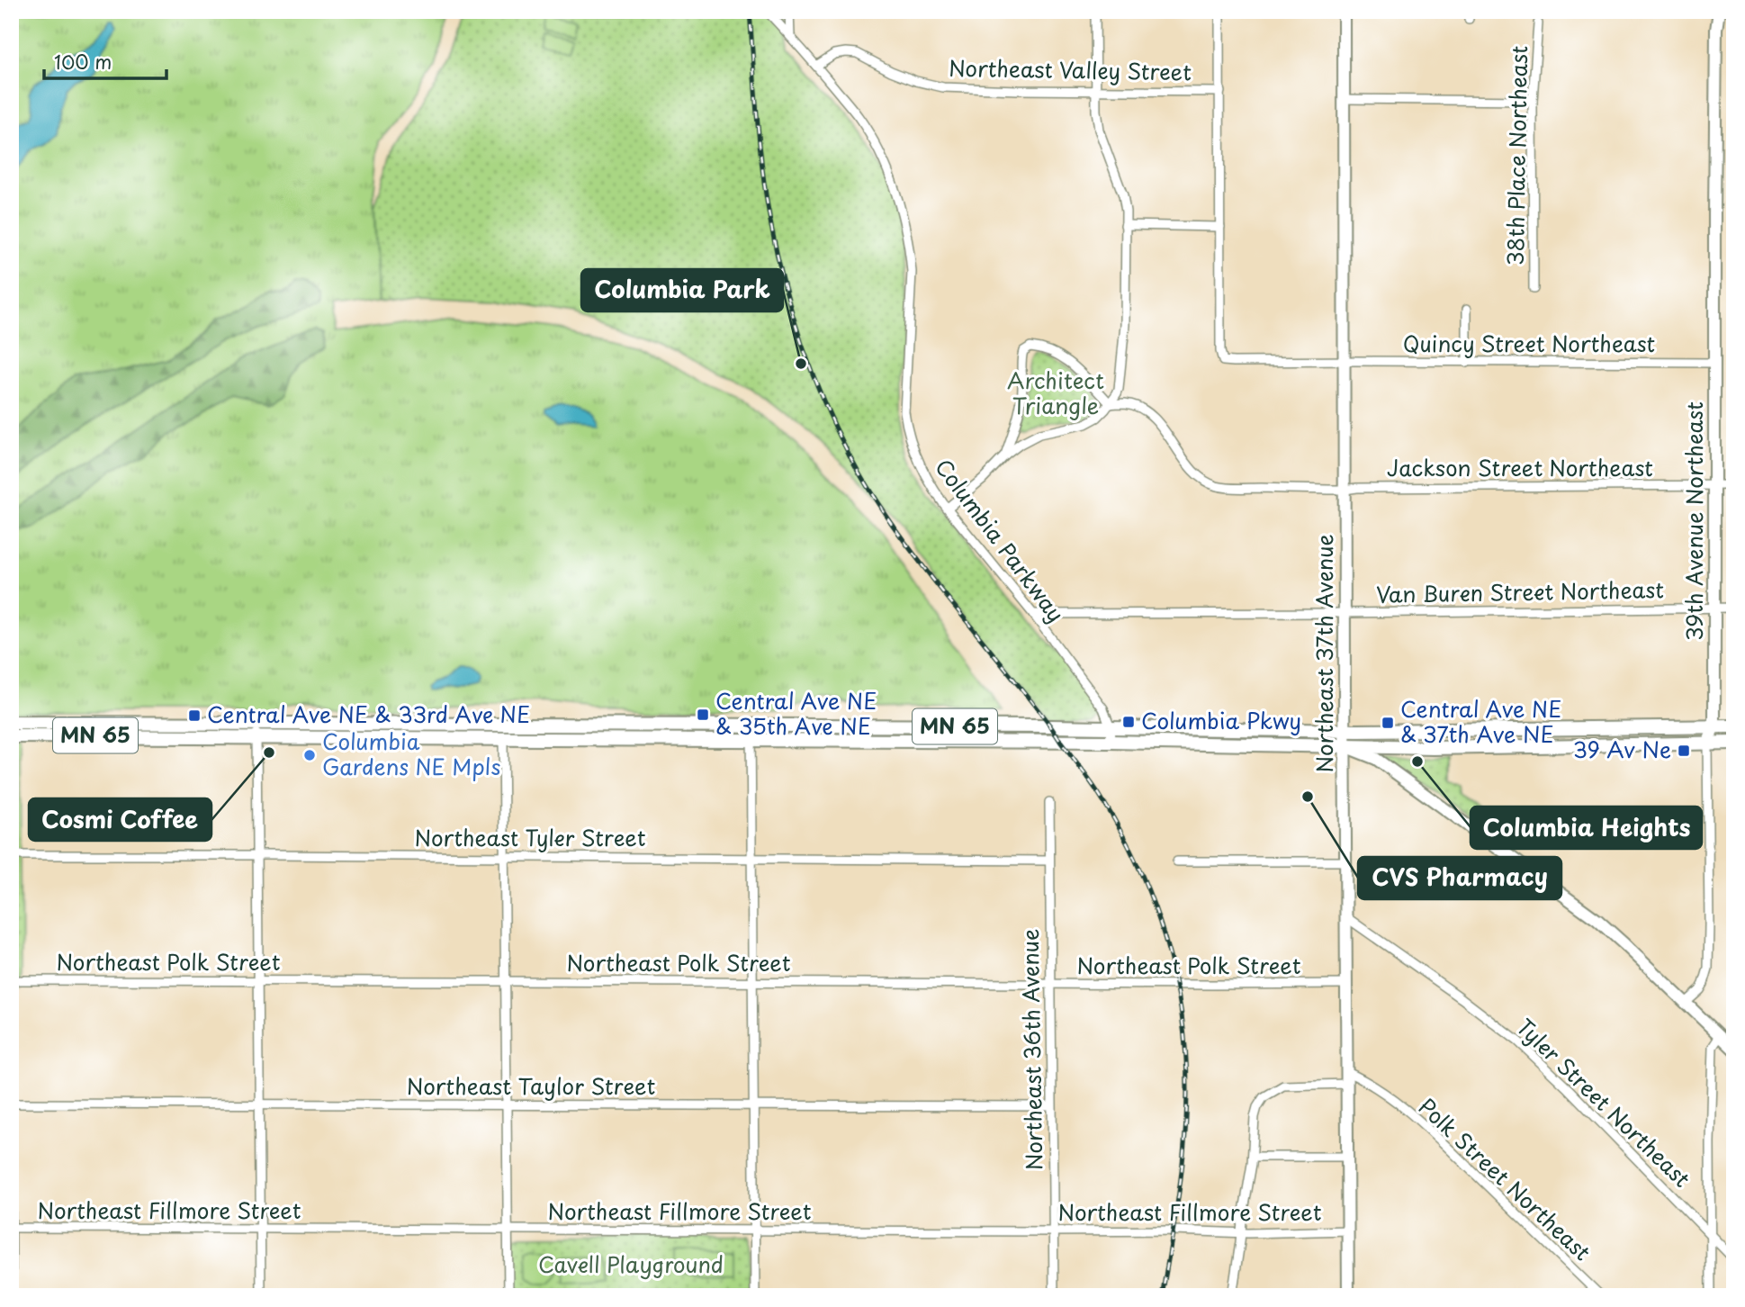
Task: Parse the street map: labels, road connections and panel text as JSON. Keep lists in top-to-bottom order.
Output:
{
  "streets": {
    "main road": ["MN 65"],
    "street": [
      "Northeast Valley Street",
      "38th Place Northeast",
      "Quincy Street Northeast",
      "Jackson Street Northeast",
      "39th Avenue Northeast",
      "Columbia Parkway",
      "Van Buren Street Northeast",
      "Northeast 37th Avenue",
      "Northeast Tyler Street",
      "Northeast Polk Street",
      "Northeast 36th Avenue",
      "Northeast Taylor Street",
      "Tyler Street Northeast",
      "Polk Street Northeast",
      "Northeast Fillmore Street"
    ]
  },
  "crossings": [
    ["Northeast Valley Street", "Columbia Parkway"],
    ["Quincy Street Northeast", "39th Avenue Northeast"],
    ["Quincy Street Northeast", "Northeast 37th Avenue"],
    ["Jackson Street Northeast", "39th Avenue Northeast"],
    ["Jackson Street Northeast", "Northeast 37th Avenue"],
    ["39th Avenue Northeast", "Van Buren Street Northeast"],
    ["39th Avenue Northeast", "MN 65"],
    ["Columbia Parkway", "Van Buren Street Northeast"],
    ["Columbia Parkway", "MN 65"],
    ["Van Buren Street Northeast", "Northeast 37th Avenue"],
    ["Northeast 37th Avenue", "MN 65"],
    ["Northeast 37th Avenue", "Northeast Polk Street"],
    ["Northeast 37th Avenue", "Tyler Street Northeast"],
    ["Northeast 37th Avenue", "Polk Street Northeast"],
    ["Northeast 37th Avenue", "Northeast Fillmore Street"],
    ["Northeast Tyler Street", "Northeast 36th Avenue"],
    ["Northeast Polk Street", "Northeast 36th Avenue"],
    ["Northeast 36th Avenue", "Northeast Taylor Street"],
    ["Northeast 36th Avenue", "Northeast Fillmore Street"]
  ],
  "parks": ["Architect Triangle", "Cavell Playground"],
  "places": {
    "other": [
      "Columbia Park",
      "Cosmi Coffee",
      "Columbia Gardens NE Mpls",
      "Columbia Heights",
      "CVS Pharmacy"
    ],
    "transit": [
      "Central Ave NE & 35th Ave NE",
      "Central Ave NE & 33rd Ave NE",
      "Columbia Pkwy",
      "Central Ave NE & 37th Ave NE",
      "39 Av Ne"
    ]
  },
  "scale_bar": "100 m"
}
